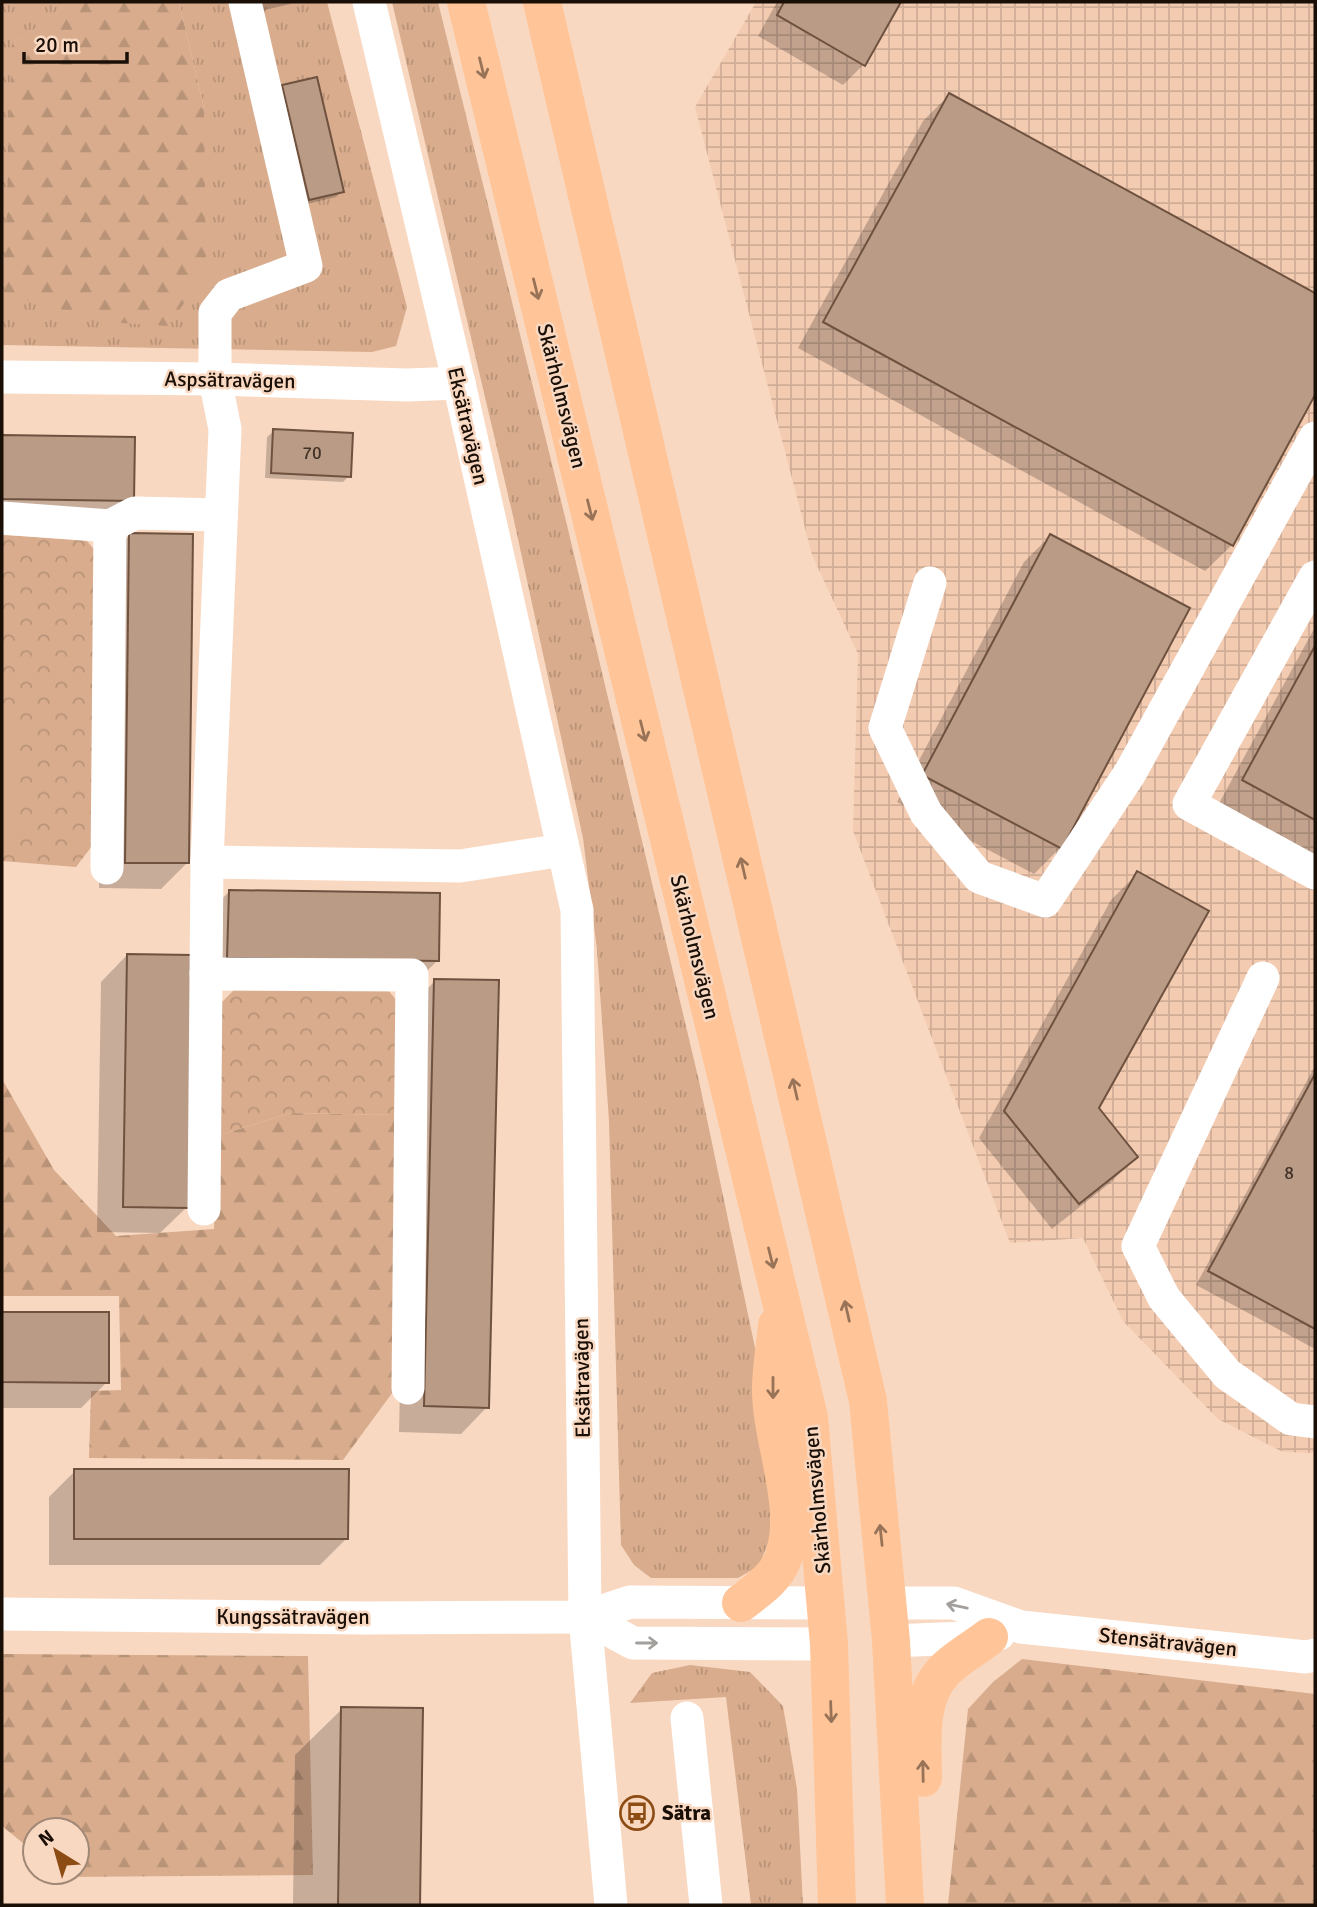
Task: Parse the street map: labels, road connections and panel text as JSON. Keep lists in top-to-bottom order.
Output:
{
  "streets": {
    "main road": ["Skärholmsvägen"],
    "street": [
      "Aspsätravägen",
      "Eksätravägen",
      "Kungssätravägen",
      "Stensätravägen"
    ]
  },
  "crossings": [
    ["Aspsätravägen", "Eksätravägen"],
    ["Skärholmsvägen", "Kungssätravägen"],
    ["Eksätravägen", "Kungssätravägen"]
  ],
  "places": {
    "bus stop": ["Sätra"]
  },
  "house_numbers": ["70", "8"],
  "scale_bar": "20 m",
  "north": "top left"
}
